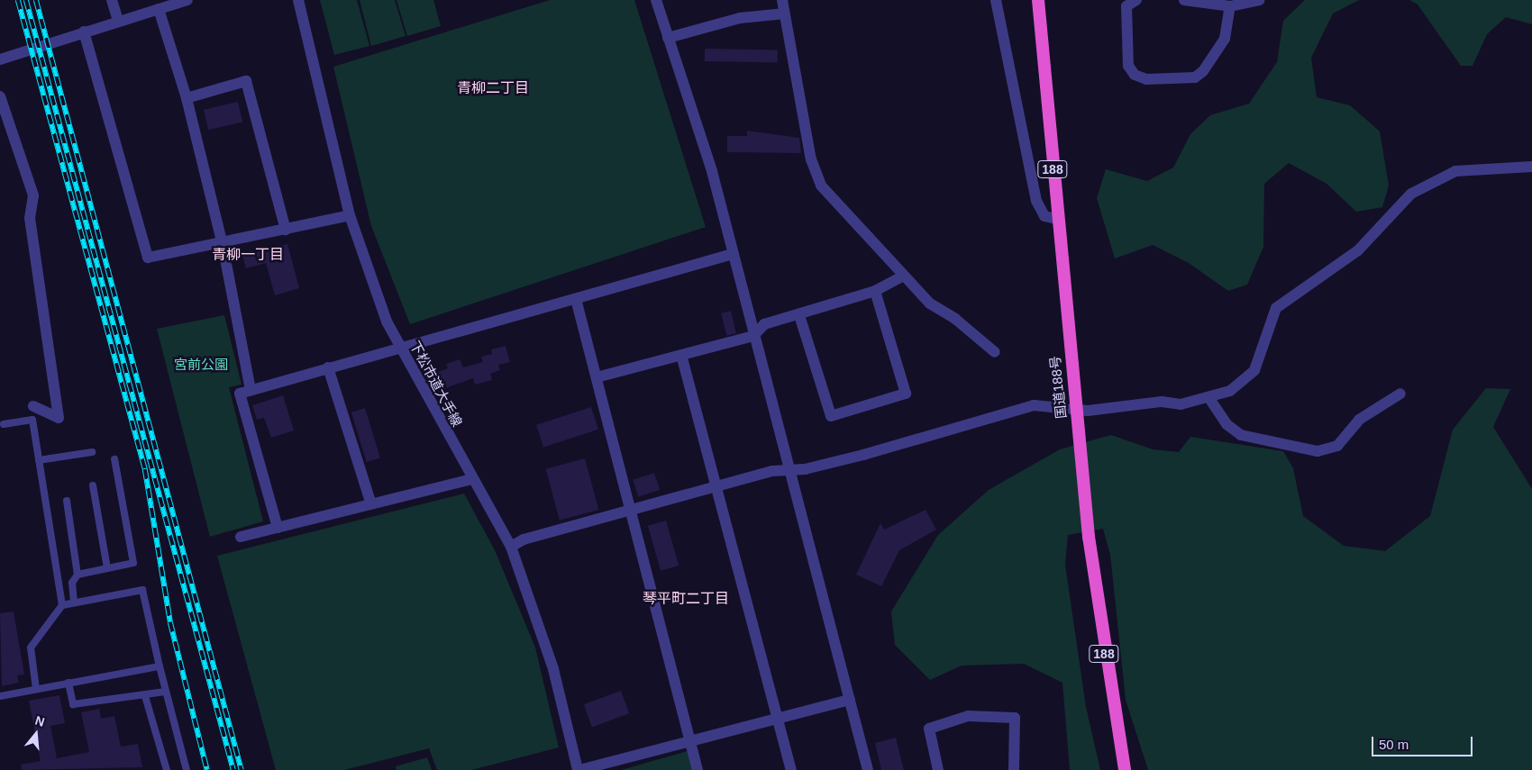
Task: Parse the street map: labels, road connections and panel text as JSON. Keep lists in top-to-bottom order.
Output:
{
  "streets": {
    "highway": ["188", "国道188号"],
    "street": ["下松市道大手線"]
  },
  "districts": ["青柳二丁目", "青柳一丁目", "琴平町二丁目"],
  "parks": ["宮前公園"],
  "scale_bar": "50 m",
  "north": "top"
}
